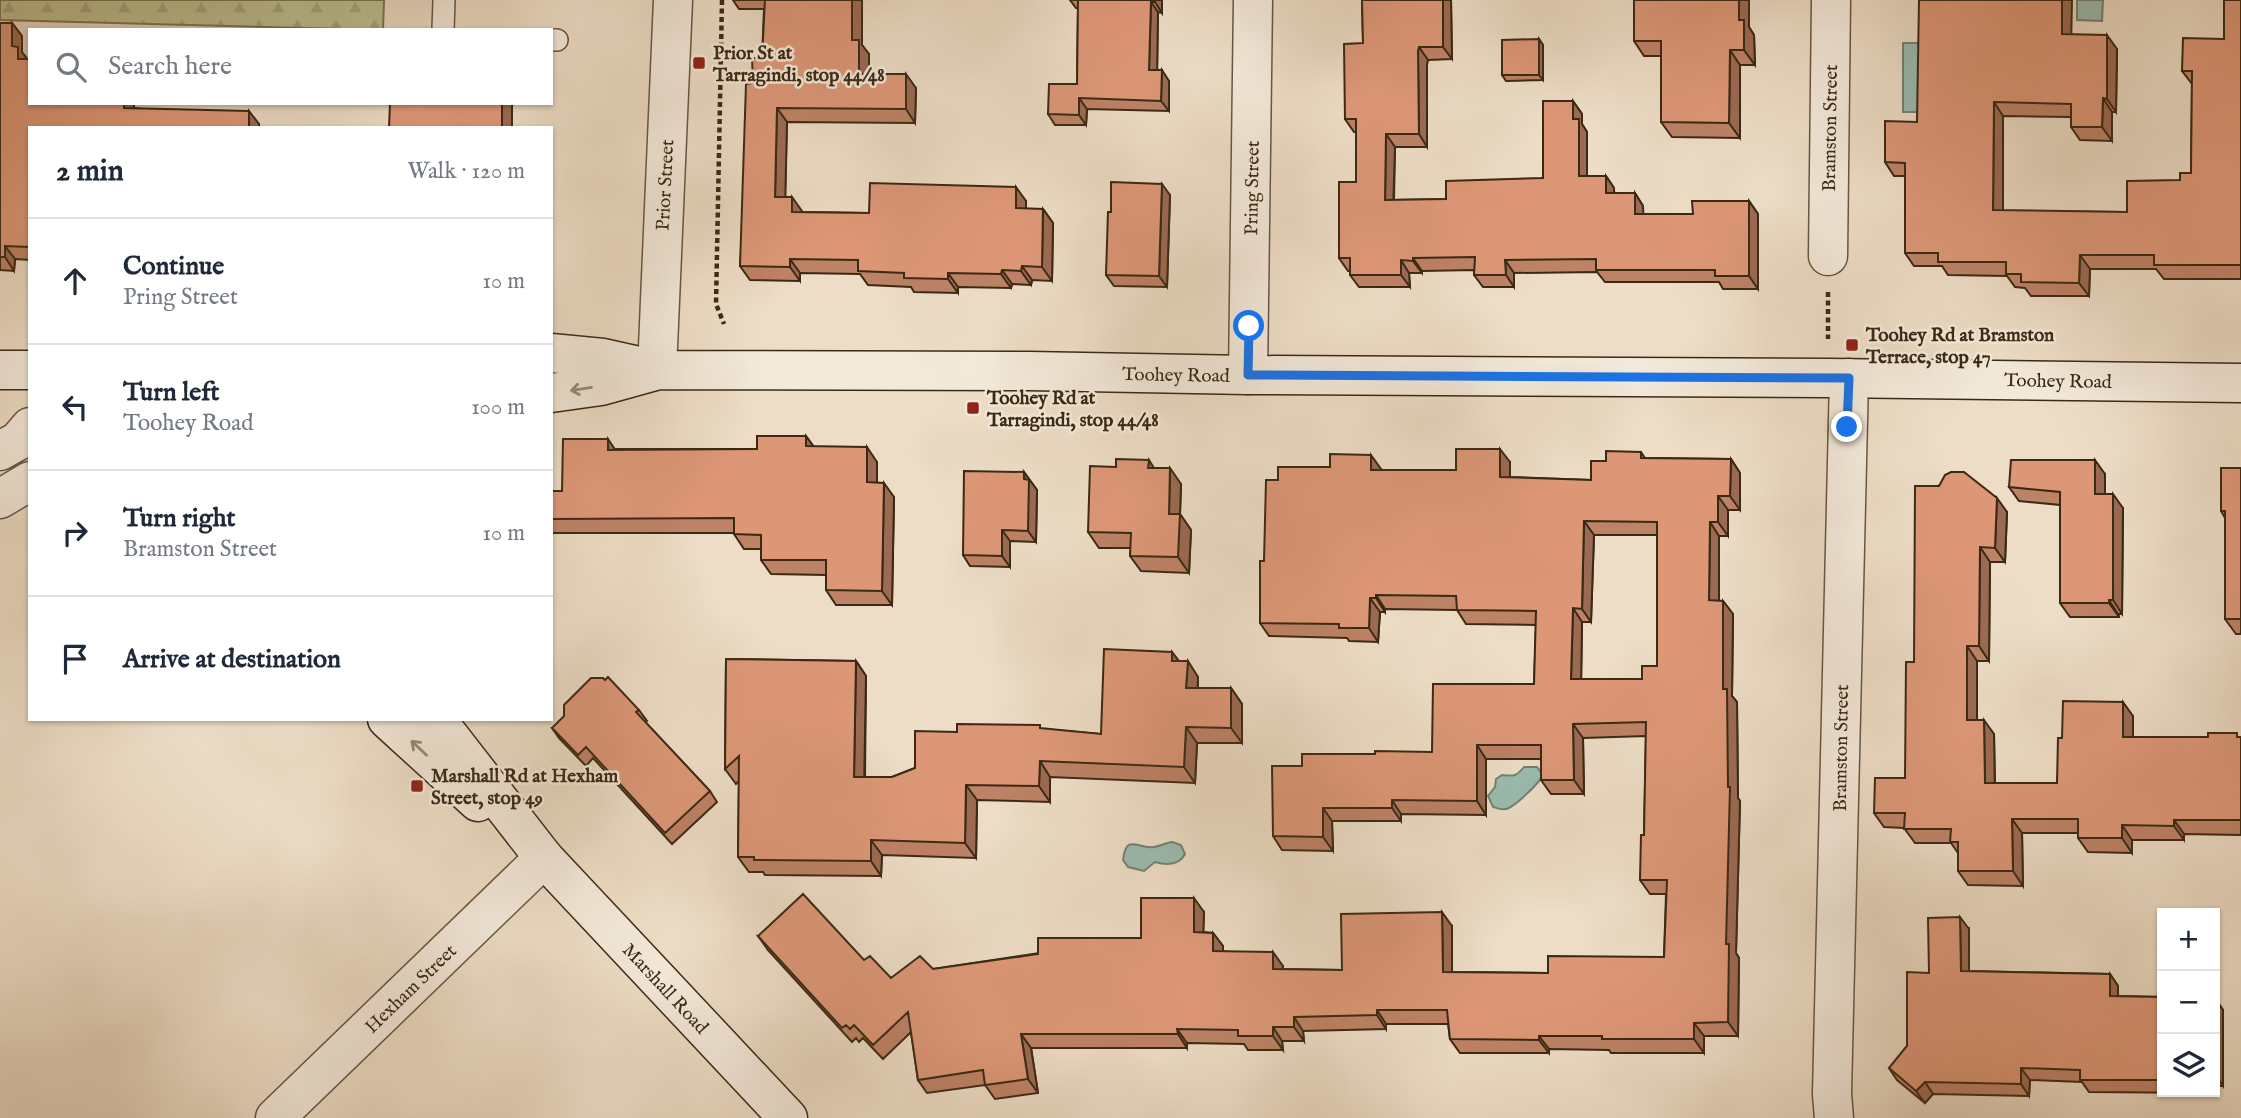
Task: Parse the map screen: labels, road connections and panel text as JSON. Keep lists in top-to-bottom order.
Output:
{
  "streets": {
    "main road": [
      "Bramston Street",
      "Prior Street",
      "Pring Street",
      "Toohey Road",
      "Hexham Street",
      "Marshall Road"
    ]
  },
  "crossings": [
    ["Bramston Street", "Toohey Road"],
    ["Prior Street", "Toohey Road"],
    ["Pring Street", "Toohey Road"],
    ["Hexham Street", "Marshall Road"]
  ],
  "places": {
    "transit": [
      "Prior St at Tarragindi, stop 44/48",
      "Toohey Rd at Bramston Terrace, stop 47",
      "Toohey Rd at Tarragindi, stop 44/48",
      "Marshall Rd at Hexham Street, stop 49"
    ]
  },
  "page": {
    "search": "Search here",
    "heading": ["2 min", "Walk · 120 m"],
    "list": [
      ["Continue", "Pring Street", "10 m"],
      ["Turn left", "Toohey Road", "100 m"],
      ["Turn right", "Bramston Street", "10 m"],
      "Arrive at destination"
    ],
    "map_buttons": ["+", "−"]
  }
}
